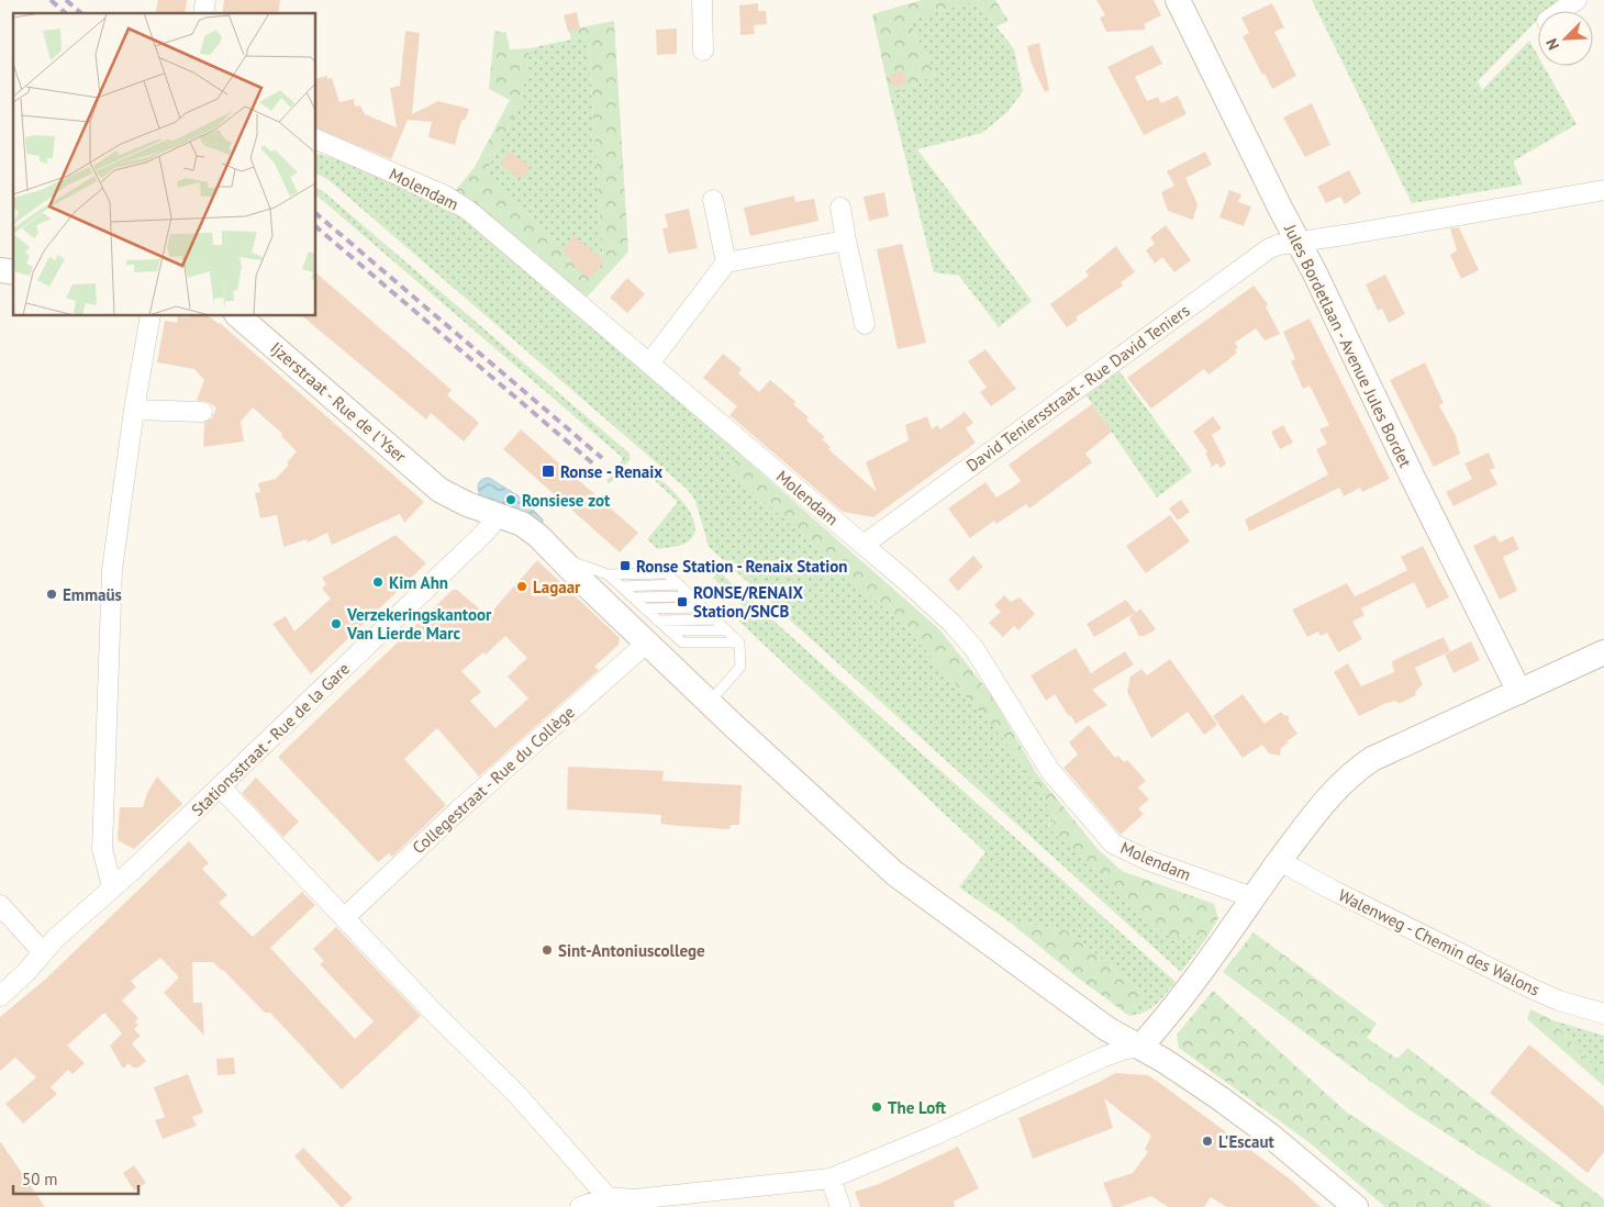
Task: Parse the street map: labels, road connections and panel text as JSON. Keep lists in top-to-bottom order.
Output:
{
  "streets": {
    "street": [
      "Molendam",
      "Jules Bordetlaan - Avenue Jules Bordet",
      "David Teniersstraat - Rue David Teniers",
      "Ijzerstraat - Rue de l'Yser",
      "Stationsstraat - Rue de la Gare",
      "Collegestraat - Rue du Collège",
      "Walenweg - Chemin des Walons"
    ]
  },
  "crossings": [
    ["Molendam", "David Teniersstraat - Rue David Teniers"],
    ["Jules Bordetlaan - Avenue Jules Bordet", "David Teniersstraat - Rue David Teniers"],
    ["Ijzerstraat - Rue de l'Yser", "Stationsstraat - Rue de la Gare"],
    ["Ijzerstraat - Rue de l'Yser", "Collegestraat - Rue du Collège"]
  ],
  "places": {
    "transit": ["Ronse - Renaix", "Ronse Station - Renaix Station", "RONSE/RENAIX Station/SNCB"],
    "other": [
      "Ronsiese zot",
      "Kim Ahn",
      "Lagaar",
      "Emmaüs",
      "Verzekeringskantoor Van Lierde Marc",
      "Sint-Antoniuscollege",
      "The Loft",
      "L'Escaut"
    ]
  },
  "scale_bar": "50 m",
  "north": "bottom left"
}
